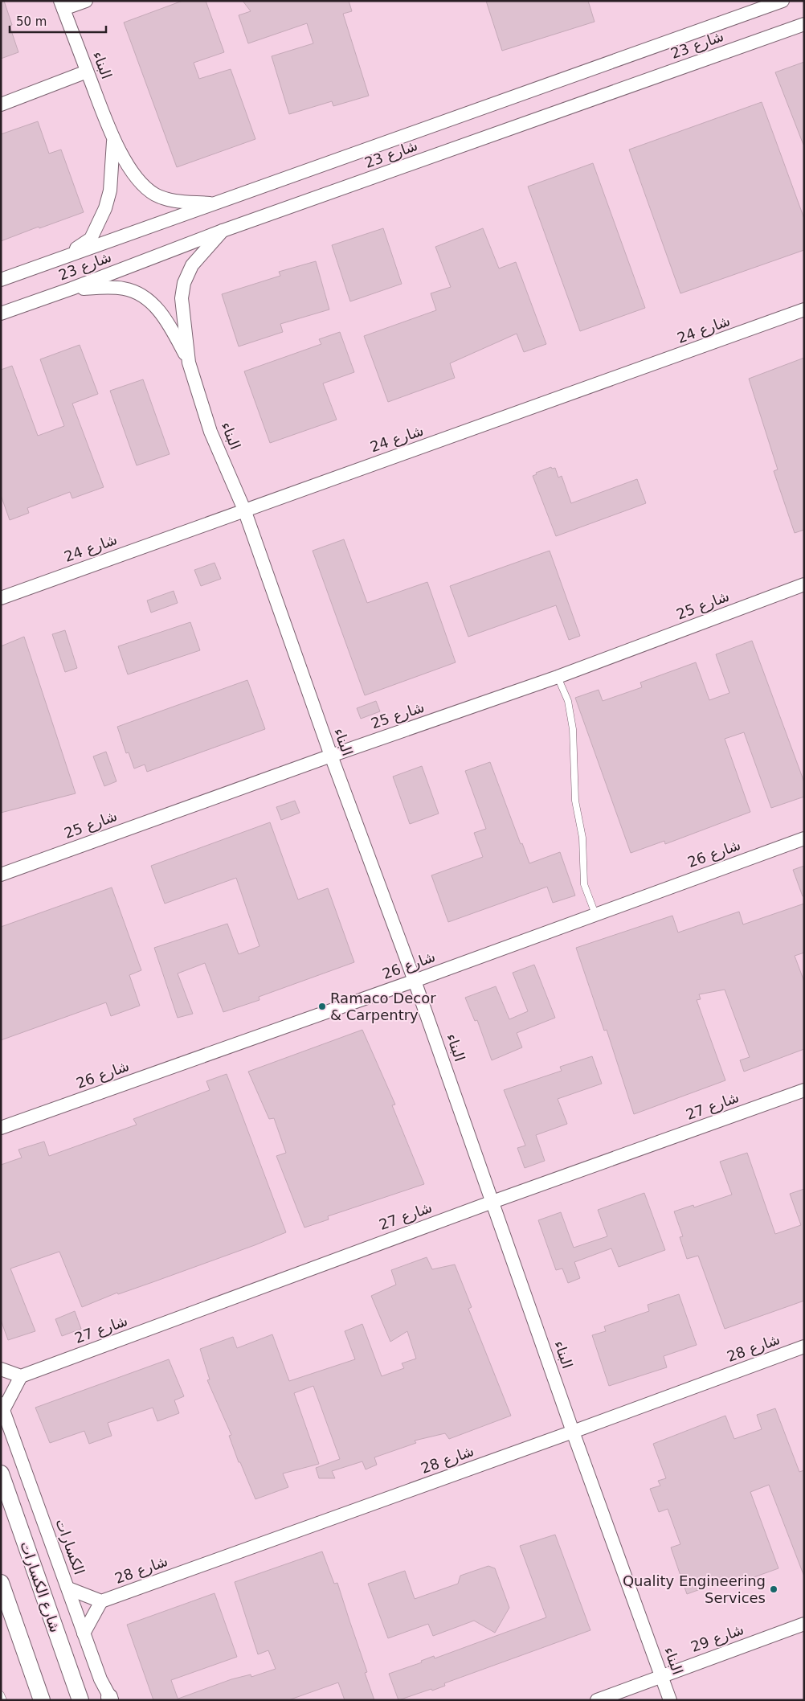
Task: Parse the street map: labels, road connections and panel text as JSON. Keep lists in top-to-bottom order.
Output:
{
  "streets": {
    "street": [
      "شارع 23",
      "البناء",
      "شارع 24",
      "شارع 25",
      "شارع 26",
      "شارع 27",
      "شارع 28",
      "الكسارات",
      "شارع الكسارات",
      "شارع 29"
    ]
  },
  "crossings": [
    ["شارع 23", "البناء"],
    ["البناء", "شارع 24"],
    ["البناء", "شارع 25"],
    ["البناء", "شارع 26"],
    ["البناء", "شارع 27"],
    ["البناء", "شارع 28"],
    ["البناء", "شارع 29"]
  ],
  "places": ["Ramaco Decor & Carpentry", "Quality Engineering Services"],
  "scale_bar": "50 m"
}
